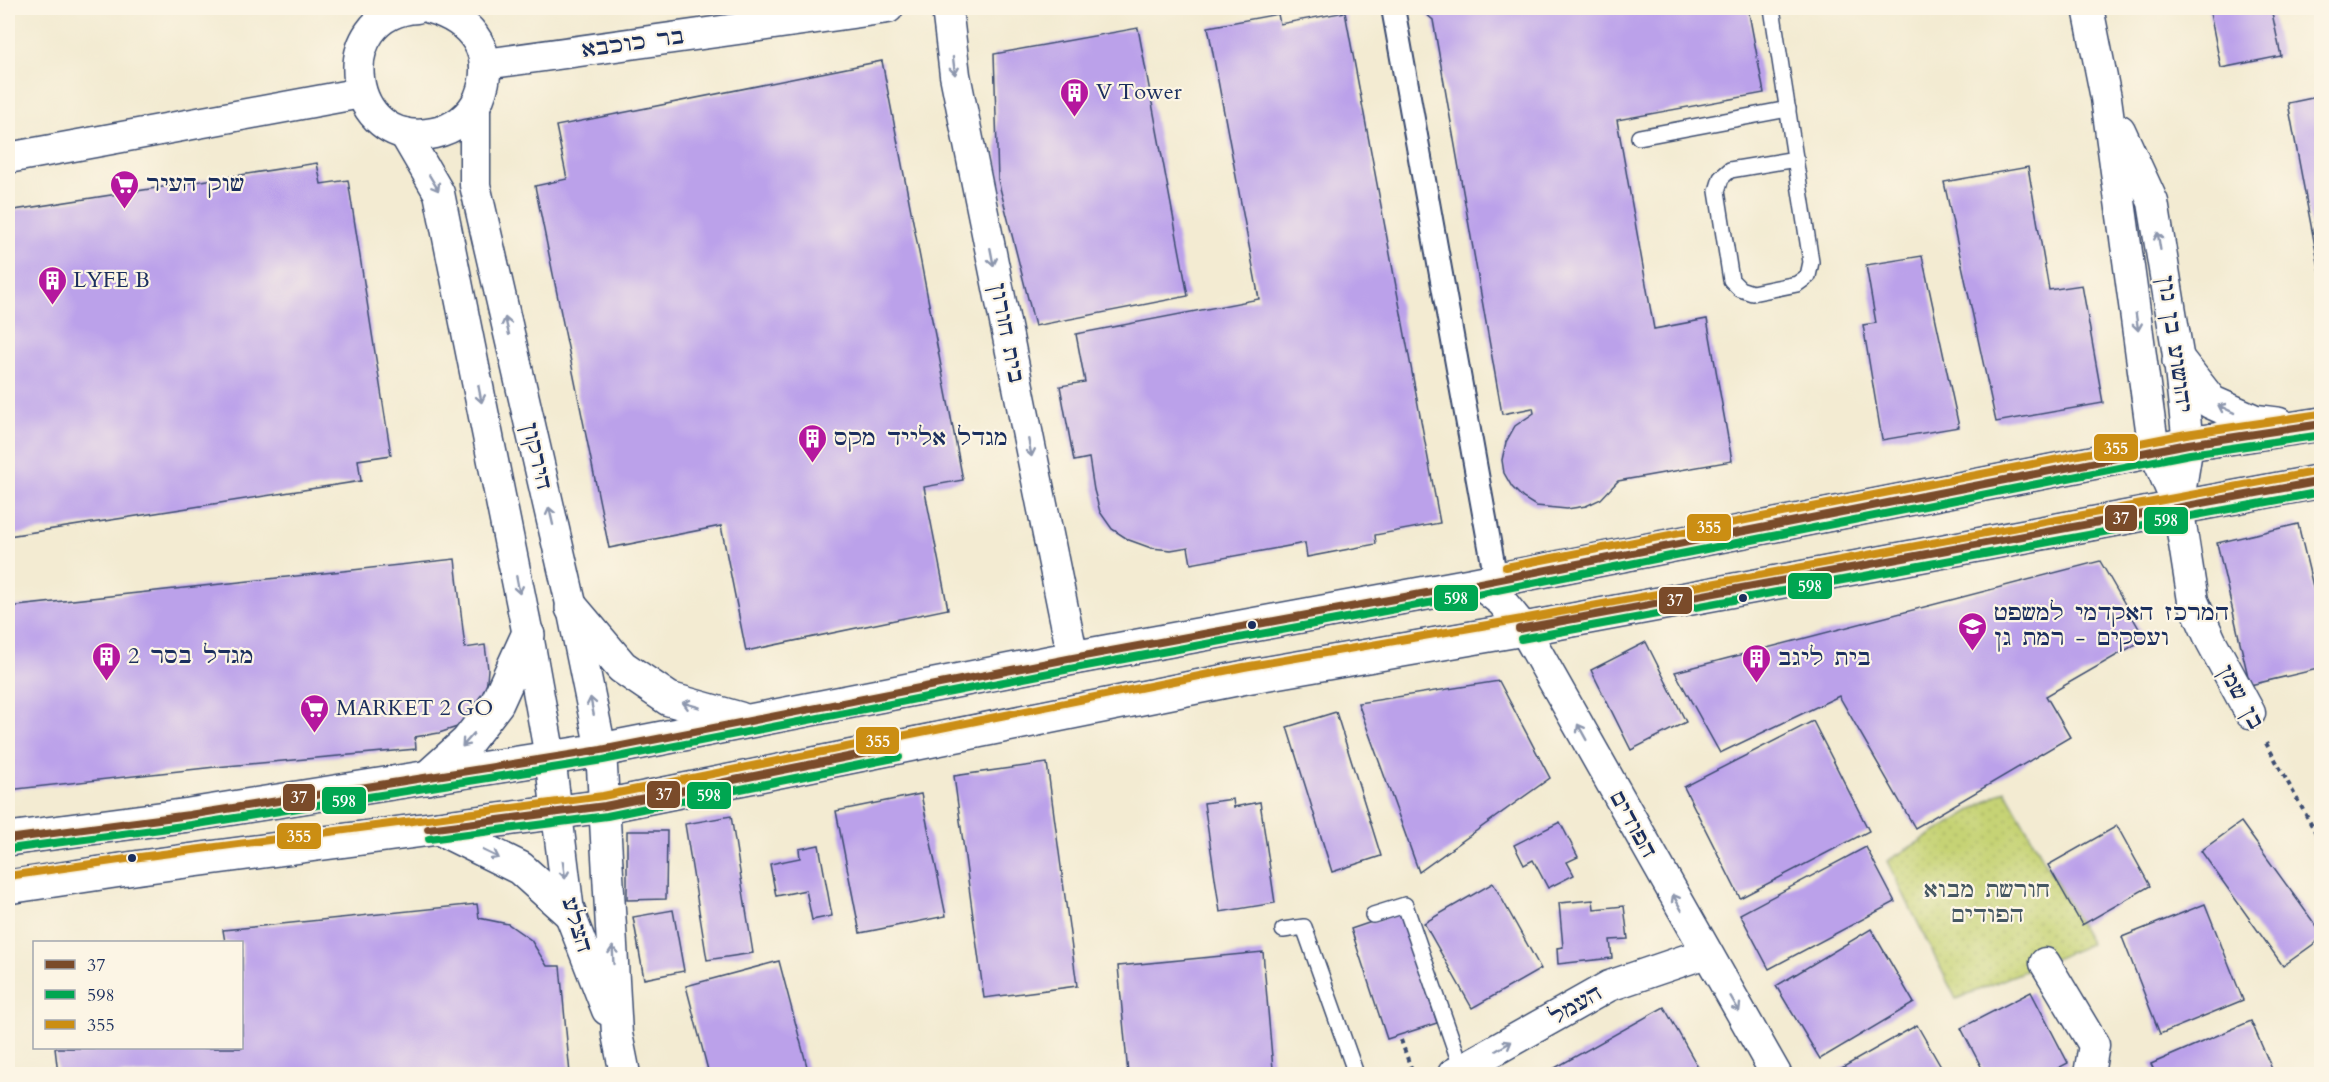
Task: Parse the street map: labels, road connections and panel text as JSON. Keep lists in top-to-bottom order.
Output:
{
  "streets": {
    "street": [
      "בר כוכבא",
      "בית חורון",
      "יהושוע בן נון",
      "הירקון",
      "בן שמן",
      "הפודים",
      "הצלע",
      "העמל"
    ]
  },
  "crossings": [
    ["בר כוכבא", "הירקון"],
    ["יהושוע בן נון", "בן שמן"],
    ["הירקון", "הצלע"],
    ["הפודים", "העמל"]
  ],
  "one_way": ["בית חורון", "העמל"],
  "parks": ["חורשת מבוא הפודים"],
  "places": {
    "building": [
      "V Tower",
      "LYFE B",
      "מגדל אלייד מקס",
      "מגדל בסר 2",
      "בית ליגב"
    ],
    "supermarket": ["שוק העיר", "MARKET 2 GO"],
    "school or university": ["המרכז האקדמי למשפט ועסקים - רמת גן"]
  },
  "lines": ["transit line 355", "transit line 37", "transit line 598"],
  "legend": ["37", "598", "355"]
}
